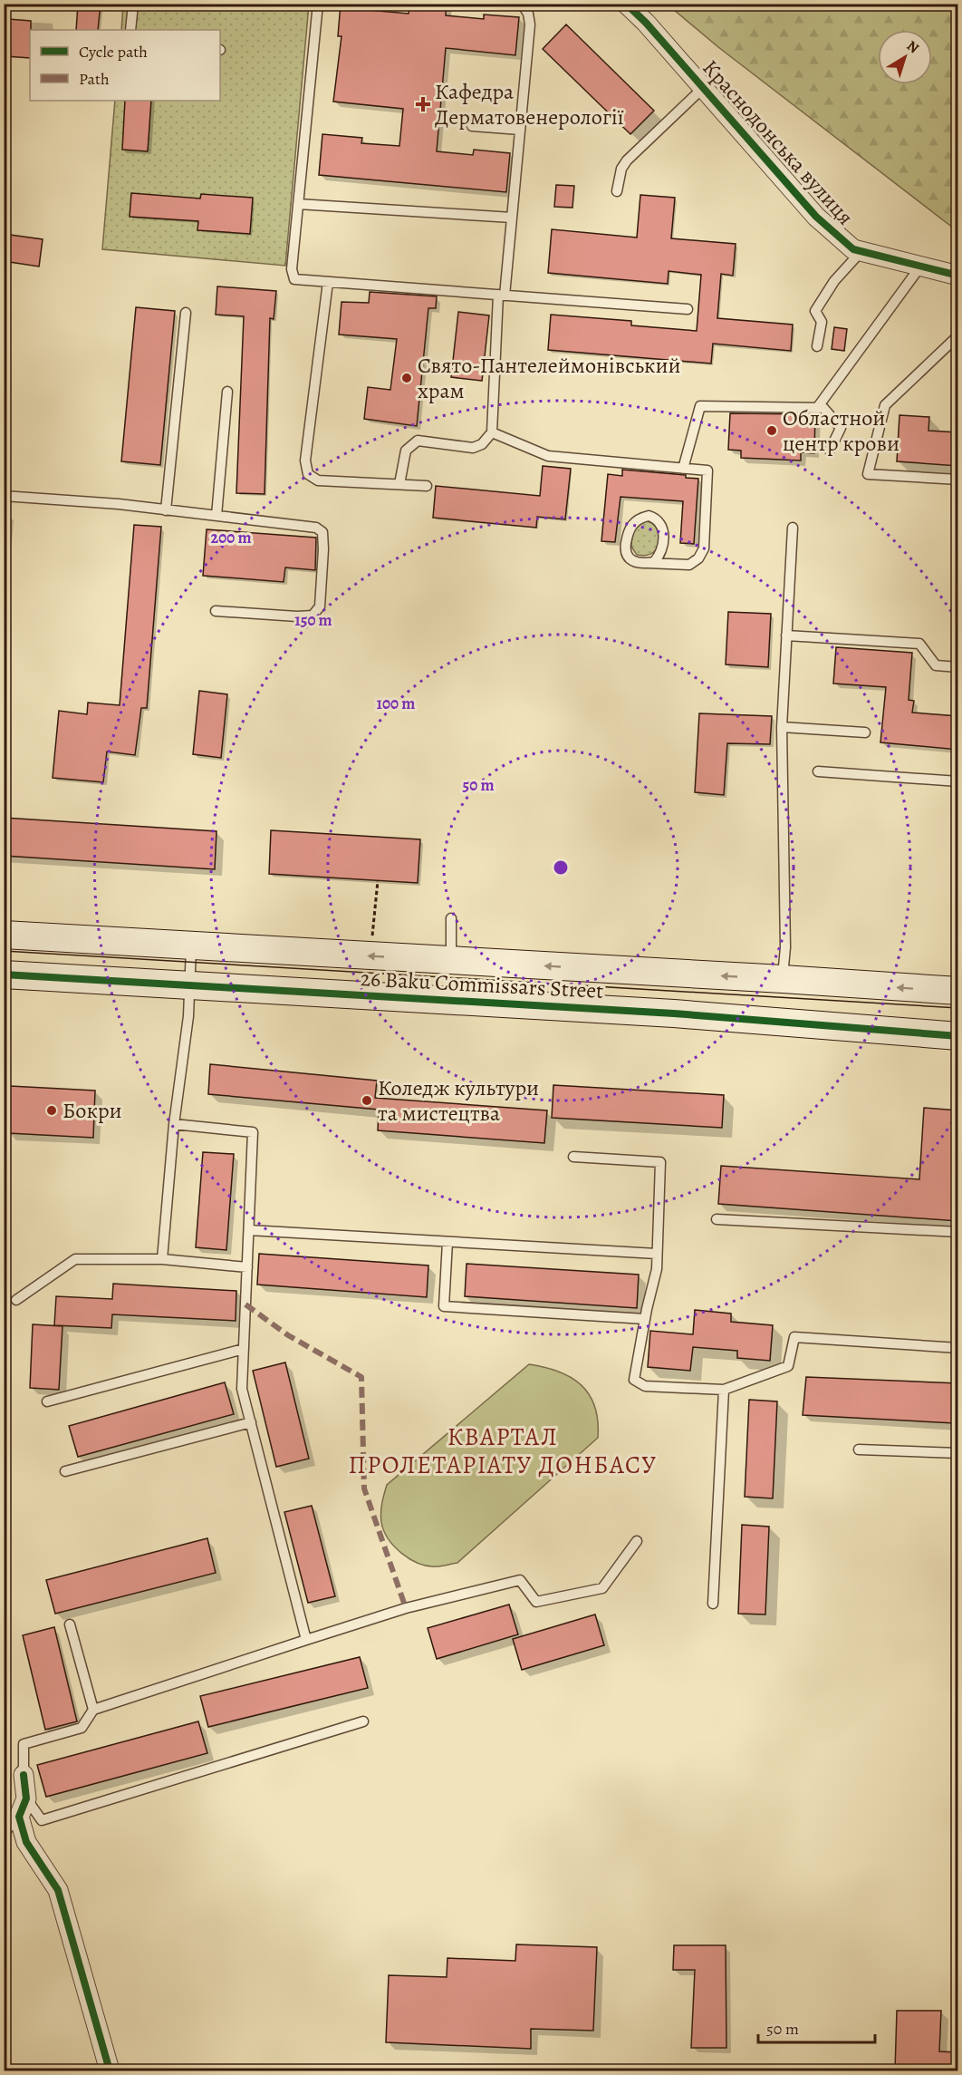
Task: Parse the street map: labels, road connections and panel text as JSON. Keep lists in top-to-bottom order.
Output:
{
  "streets": {
    "street": ["Краснодонська вулиця", "26 Baku Commissars Street"]
  },
  "districts": ["КВАРТАЛ ПРОЛЕТАРІАТУ ДОНБАСУ"],
  "places": {
    "health": ["Кафедра Дерматовенерології"],
    "other": [
      "Свято-Пантелеймонівський храм",
      "Областной центр крови",
      "Коледж культури та мистецтва",
      "Бокри"
    ]
  },
  "legend": ["Cycle path", "Path"],
  "scale_bar": "50 m",
  "north": "top right",
  "rings": [
    "200 m",
    "150 m",
    "100 m",
    "50 m"
  ]
}
